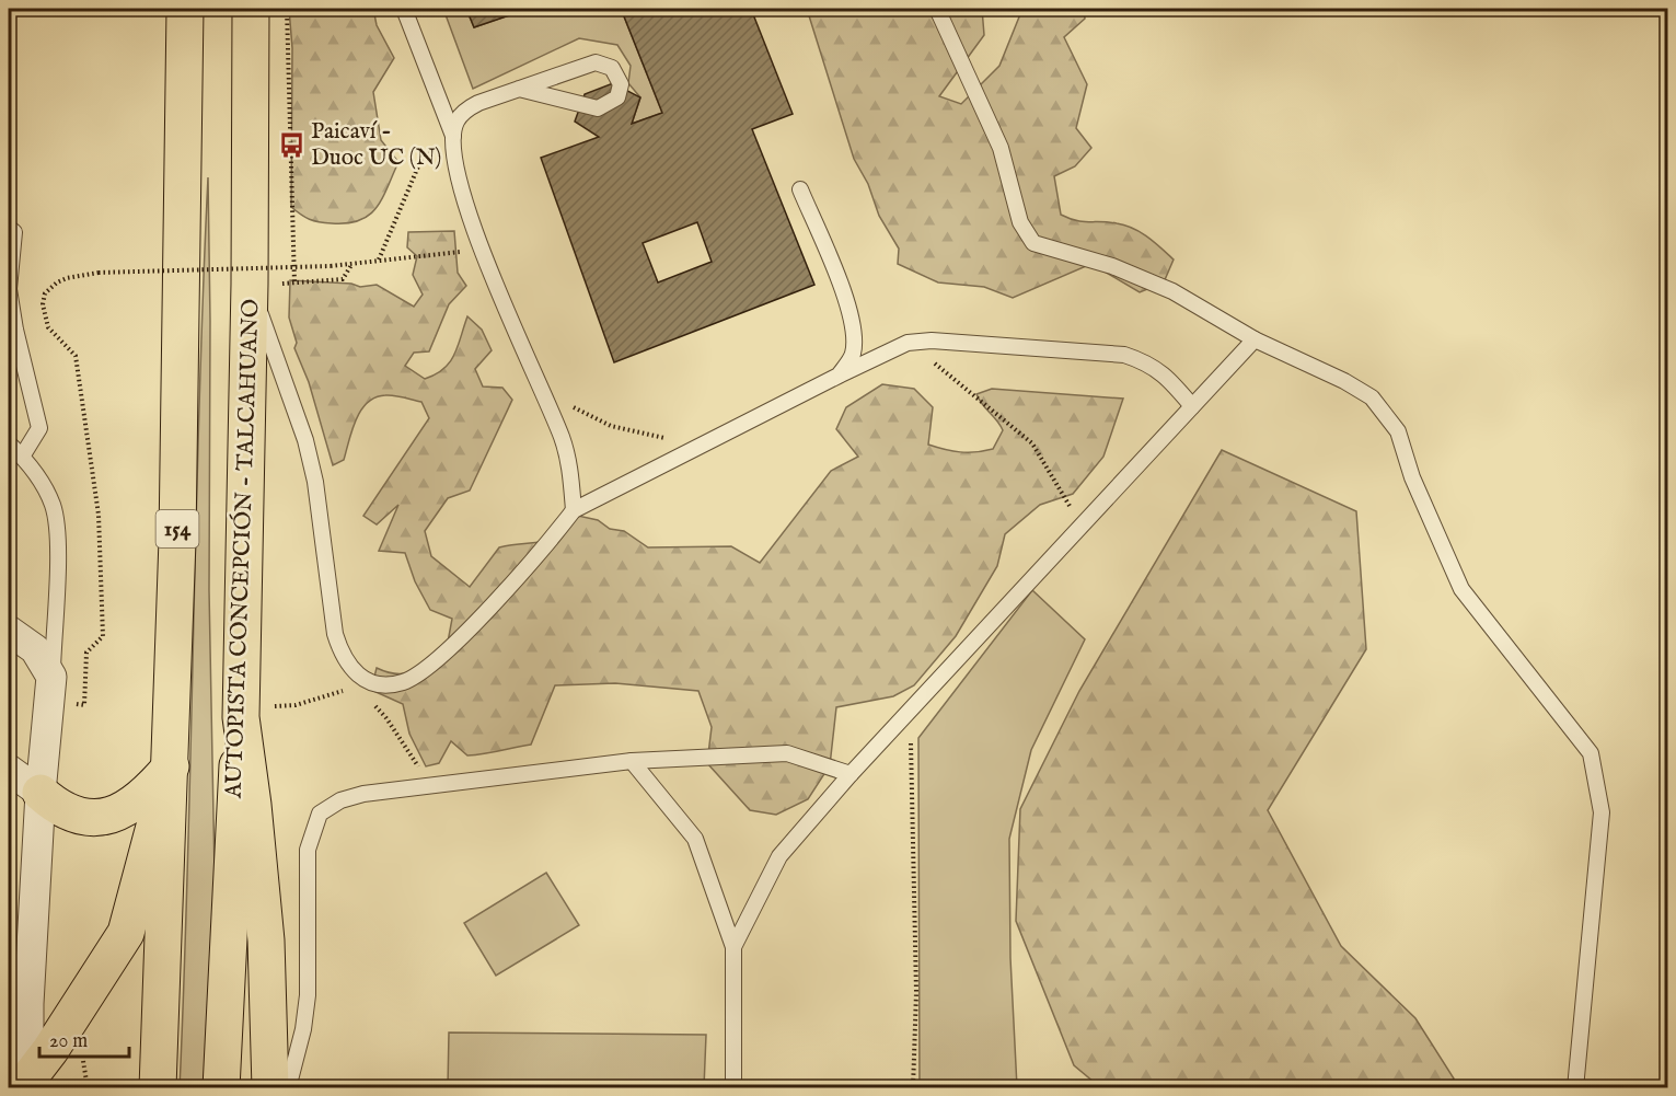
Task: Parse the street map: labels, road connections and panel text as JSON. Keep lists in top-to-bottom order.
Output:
{
  "streets": {
    "main road": ["154", "AUTOPISTA CONCEPCIÓN - TALCAHUANO"]
  },
  "places": {
    "bus stop": ["Paicaví - Duoc UC (N)"]
  },
  "scale_bar": "20 m"
}
